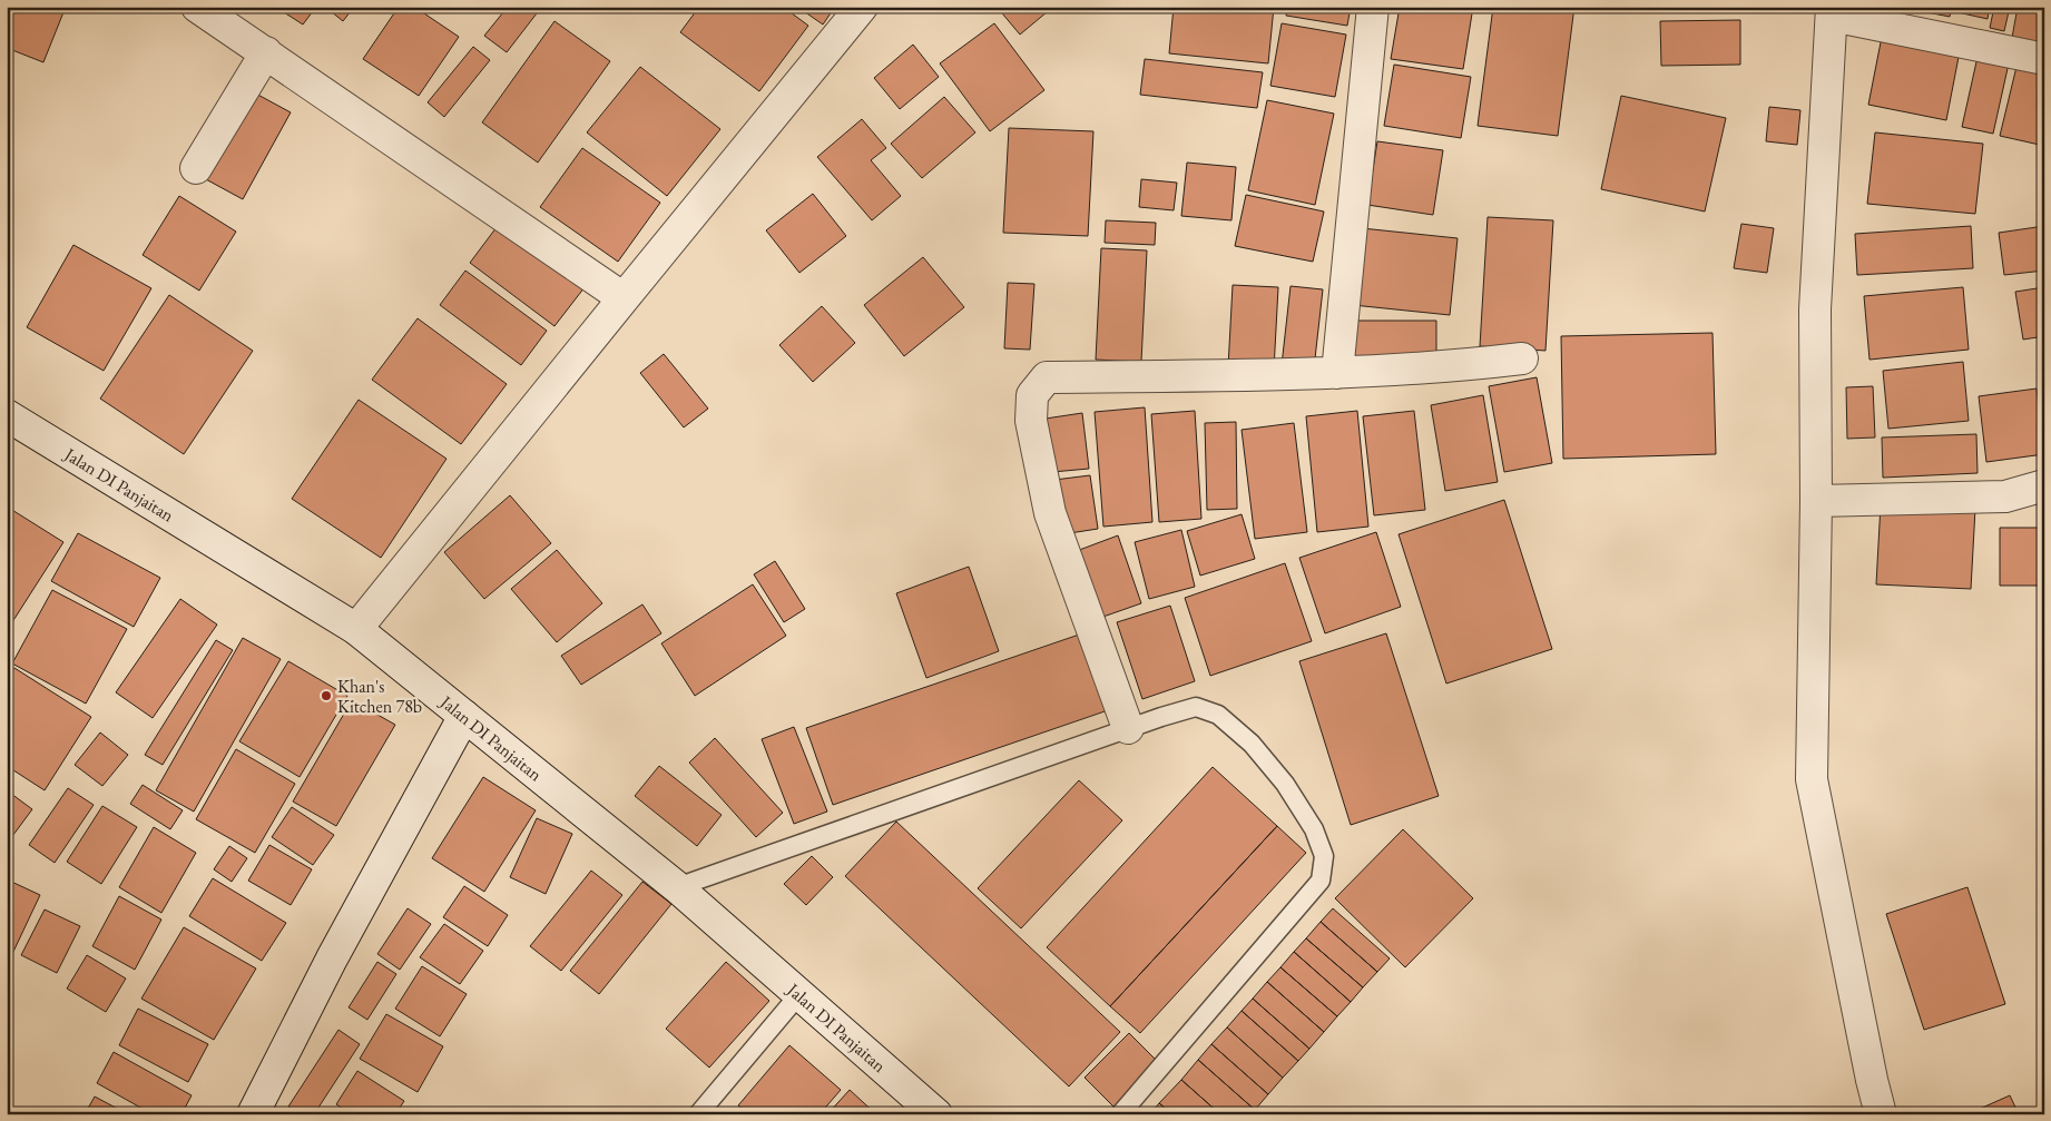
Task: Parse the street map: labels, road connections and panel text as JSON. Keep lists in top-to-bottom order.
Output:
{
  "streets": {
    "street": ["Jalan DI Panjaitan"]
  },
  "places": ["Khan's Kitchen 78b"]
}
